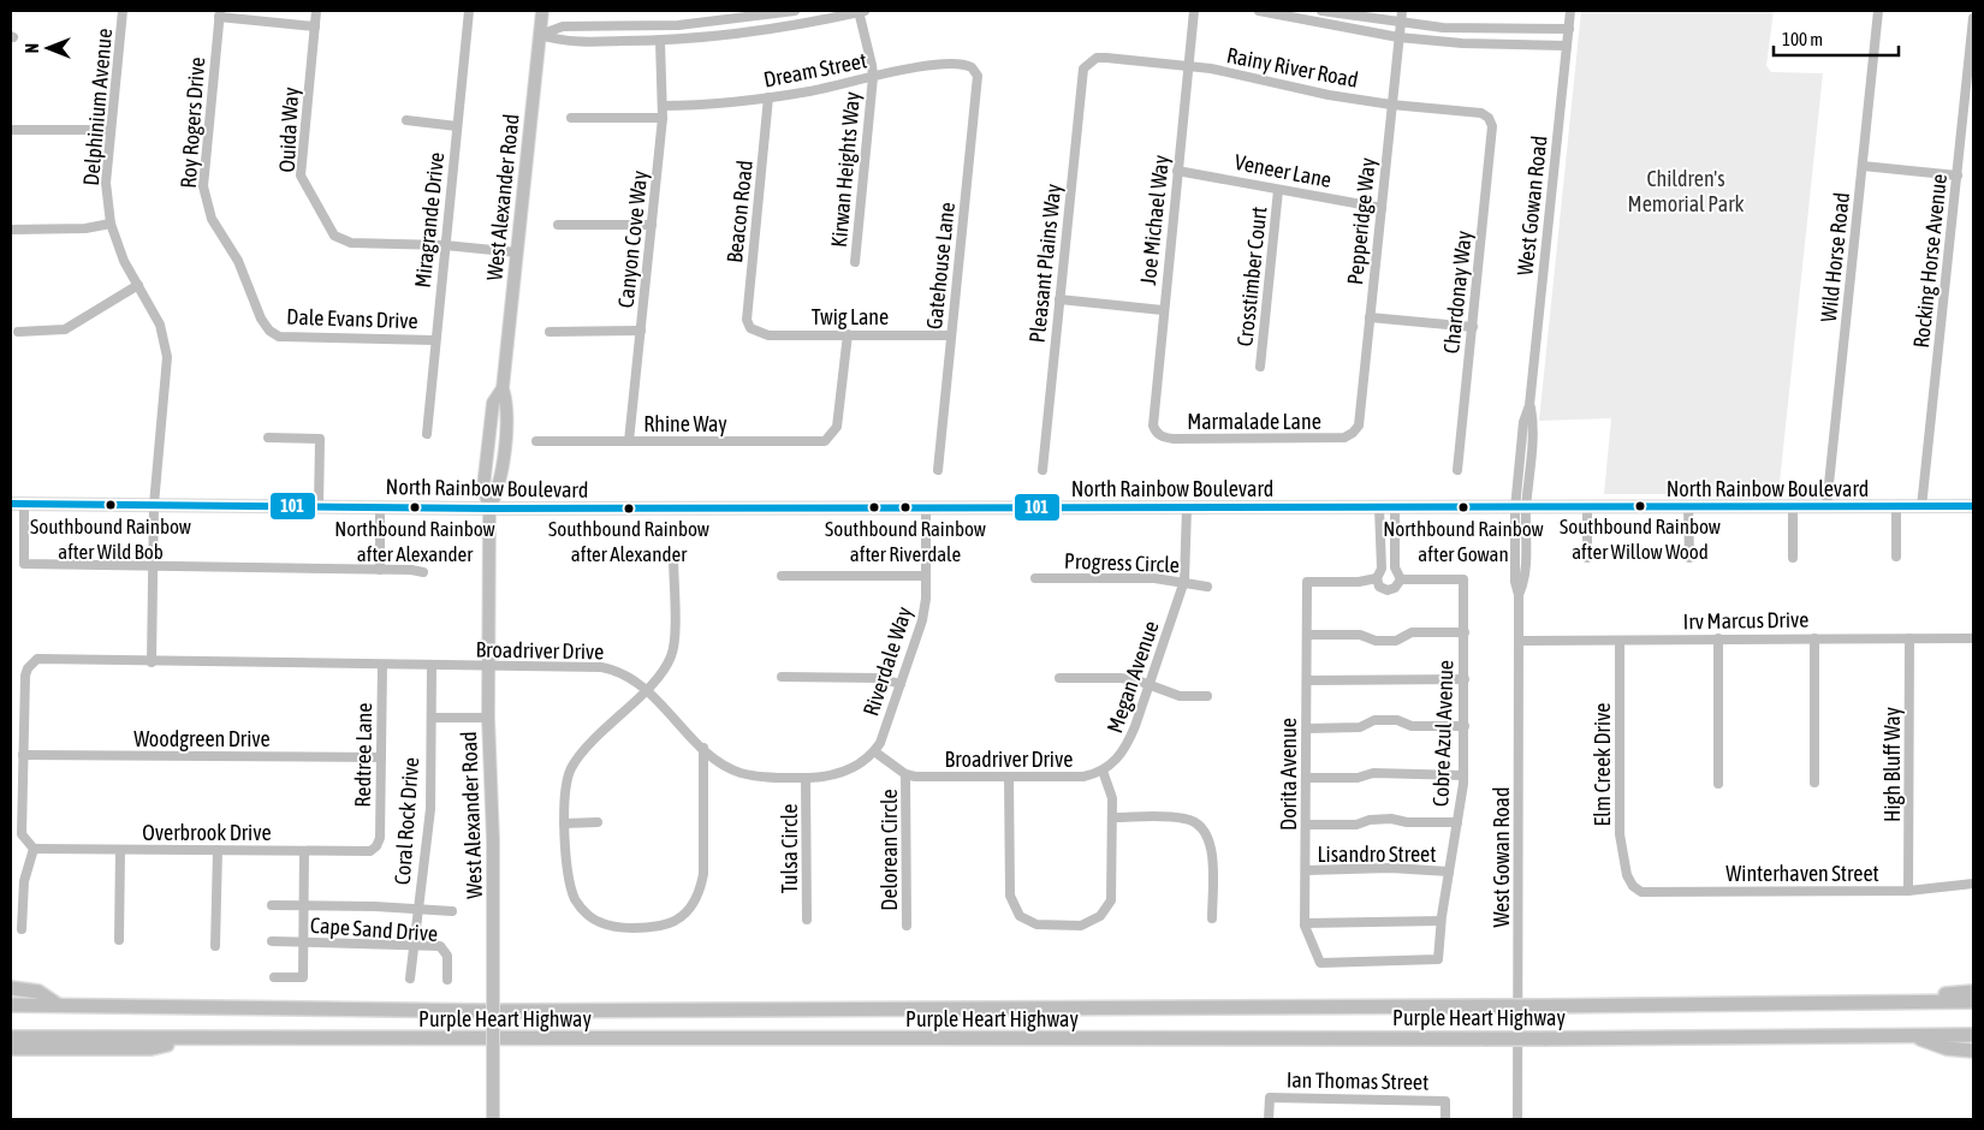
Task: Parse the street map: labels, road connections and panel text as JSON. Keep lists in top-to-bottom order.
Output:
{
  "streets": {
    "highway": ["Purple Heart Highway"],
    "main road": ["West Alexander Road", "North Rainbow Boulevard"],
    "street": [
      "Rainy River Road",
      "Dream Street",
      "Delphinium Avenue",
      "Roy Rogers Drive",
      "Ouida Way",
      "Kirwan Heights Way",
      "Veneer Lane",
      "West Gowan Road",
      "Beacon Road",
      "Miragrande Drive",
      "Joe Michael Way",
      "Pepperidge Way",
      "Canyon Cove Way",
      "Wild Horse Road",
      "Rocking Horse Avenue",
      "Pleasant Plains Way",
      "Gatehouse Lane",
      "Crosstimber Court",
      "Chardonay Way",
      "Twig Lane",
      "Dale Evans Drive",
      "Marmalade Lane",
      "Rhine Way",
      "Progress Circle",
      "Irv Marcus Drive",
      "Broadriver Drive",
      "Riverdale Way",
      "Megan Avenue",
      "Cobre Azul Avenue",
      "Woodgreen Drive",
      "Redtree Lane",
      "Elm Creek Drive",
      "High Bluff Way",
      "Dorita Avenue",
      "Coral Rock Drive",
      "Overbrook Drive",
      "Tulsa Circle",
      "Delorean Circle",
      "Lisandro Street",
      "Winterhaven Street",
      "Cape Sand Drive",
      "Ian Thomas Street"
    ]
  },
  "crossings": [
    ["Rainy River Road", "Joe Michael Way"],
    ["Rainy River Road", "Pepperidge Way"],
    ["Rainy River Road", "Pleasant Plains Way"],
    ["Rainy River Road", "Chardonay Way"],
    ["Dream Street", "Kirwan Heights Way"],
    ["Dream Street", "Beacon Road"],
    ["Dream Street", "Canyon Cove Way"],
    ["Dream Street", "Gatehouse Lane"],
    ["Delphinium Avenue", "North Rainbow Boulevard"],
    ["Delphinium Avenue", "Broadriver Drive"],
    ["Roy Rogers Drive", "Dale Evans Drive"],
    ["Ouida Way", "Miragrande Drive"],
    ["Veneer Lane", "Joe Michael Way"],
    ["Veneer Lane", "Pepperidge Way"],
    ["Veneer Lane", "Crosstimber Court"],
    ["West Alexander Road", "North Rainbow Boulevard"],
    ["West Alexander Road", "Broadriver Drive"],
    ["West Gowan Road", "North Rainbow Boulevard"],
    ["West Gowan Road", "Irv Marcus Drive"],
    ["Beacon Road", "Twig Lane"],
    ["Miragrande Drive", "Dale Evans Drive"],
    ["Joe Michael Way", "Marmalade Lane"],
    ["Pepperidge Way", "Marmalade Lane"],
    ["Canyon Cove Way", "Rhine Way"],
    ["Wild Horse Road", "North Rainbow Boulevard"],
    ["Rocking Horse Avenue", "North Rainbow Boulevard"],
    ["Gatehouse Lane", "Twig Lane"],
    ["Twig Lane", "Rhine Way"],
    ["North Rainbow Boulevard", "Riverdale Way"],
    ["North Rainbow Boulevard", "Megan Avenue"],
    ["Progress Circle", "Megan Avenue"],
    ["Irv Marcus Drive", "Elm Creek Drive"],
    ["Irv Marcus Drive", "High Bluff Way"],
    ["Broadriver Drive", "Riverdale Way"],
    ["Broadriver Drive", "Megan Avenue"],
    ["Broadriver Drive", "Woodgreen Drive"],
    ["Broadriver Drive", "Redtree Lane"],
    ["Broadriver Drive", "Coral Rock Drive"],
    ["Broadriver Drive", "Tulsa Circle"],
    ["Broadriver Drive", "Delorean Circle"],
    ["Cobre Azul Avenue", "Dorita Avenue"],
    ["Cobre Azul Avenue", "Lisandro Street"],
    ["Woodgreen Drive", "Redtree Lane"],
    ["Redtree Lane", "Overbrook Drive"],
    ["Elm Creek Drive", "Winterhaven Street"],
    ["High Bluff Way", "Winterhaven Street"],
    ["Dorita Avenue", "Lisandro Street"],
    ["Coral Rock Drive", "Cape Sand Drive"]
  ],
  "parks": ["Children's Memorial Park"],
  "places": [
    "Southbound Rainbow after Wild Bob",
    "Southbound Rainbow after Willow Wood",
    "Northbound Rainbow after Alexander",
    "Southbound Rainbow after Riverdale",
    "Northbound Rainbow after Gowan",
    "Southbound Rainbow after Alexander"
  ],
  "lines": ["transit line 101"],
  "scale_bar": "100 m",
  "north": "left"
}
